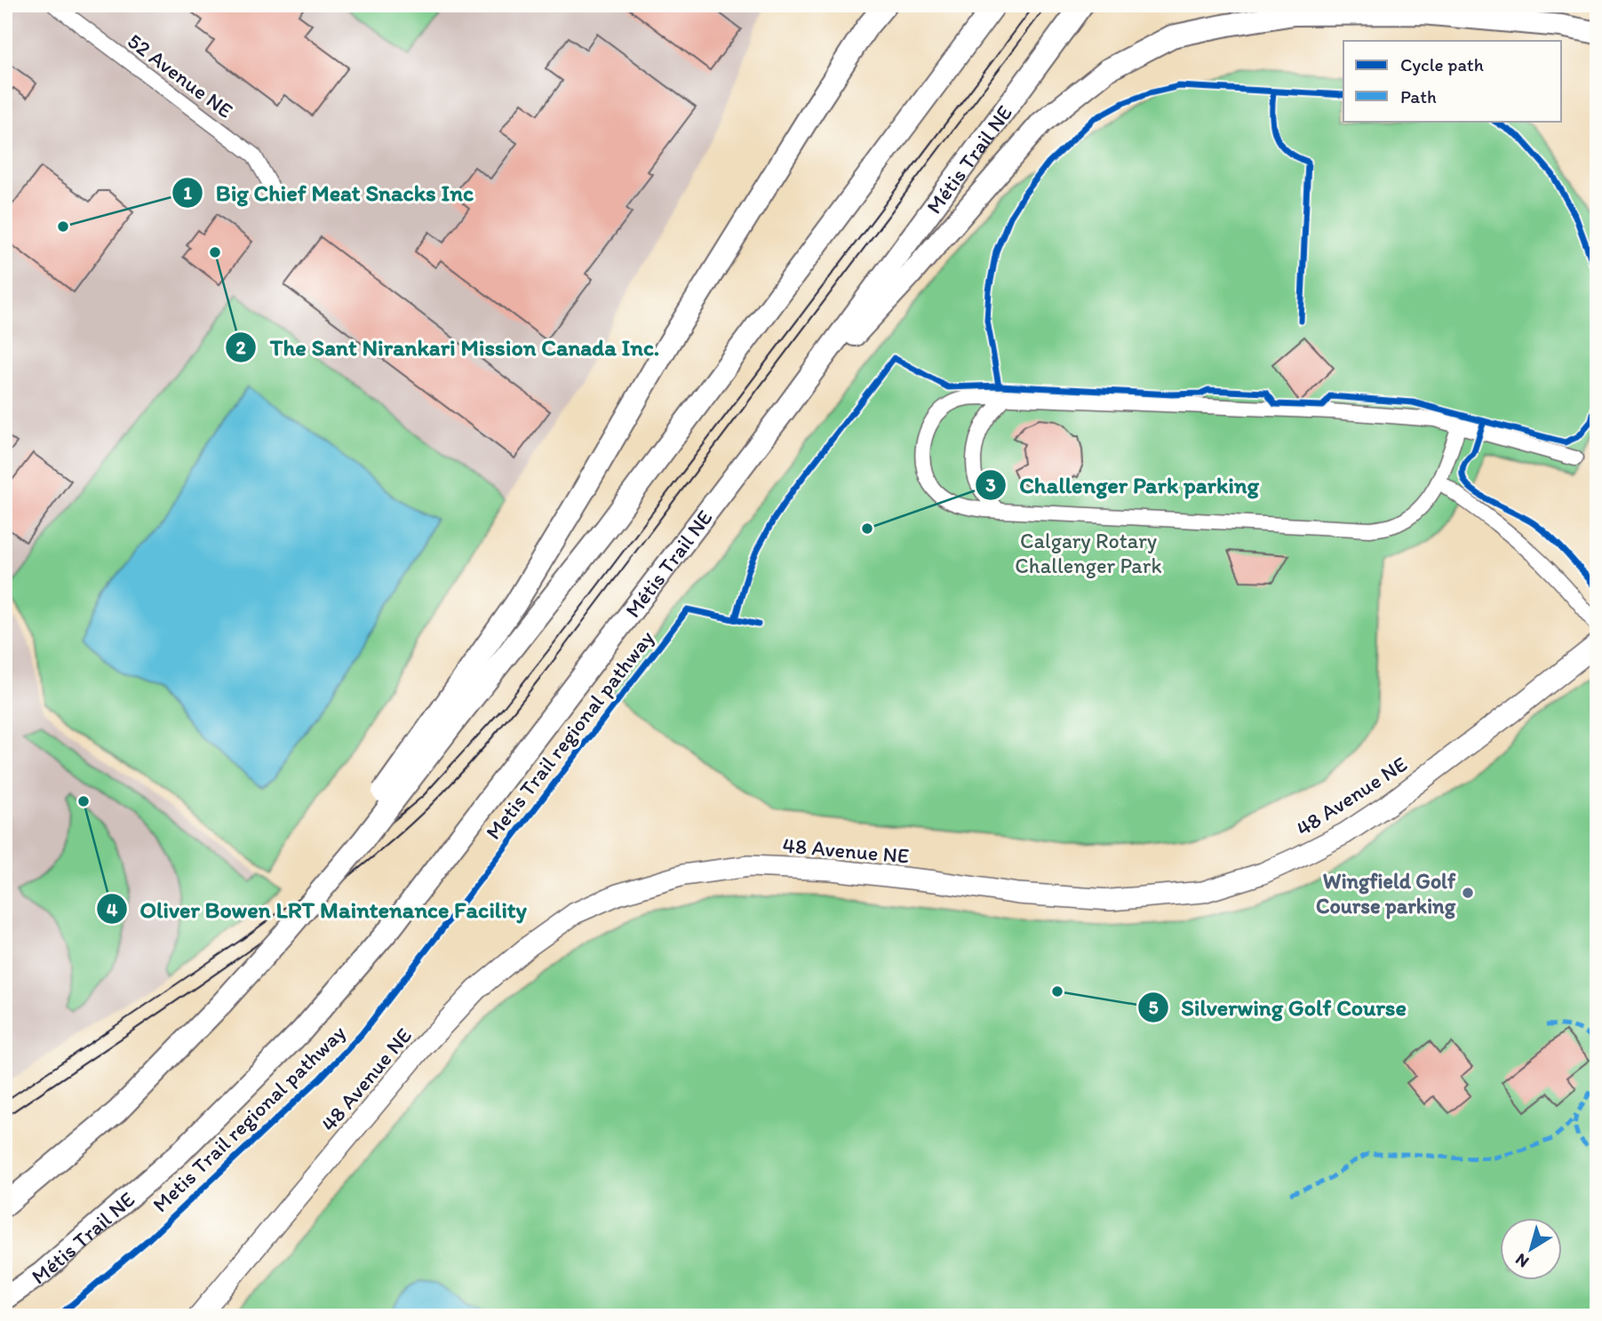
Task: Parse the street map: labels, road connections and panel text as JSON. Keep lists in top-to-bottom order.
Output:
{
  "streets": {
    "main road": ["Métis Trail NE"],
    "street": ["52 Avenue NE", "48 Avenue NE"],
    "cycle path": ["Metis Trail regional pathway"]
  },
  "parks": ["Calgary Rotary Challenger Park"],
  "places": [
    "Big Chief Meat Snacks Inc",
    "The Sant Nirankari Mission Canada Inc.",
    "Challenger Park parking",
    "Oliver Bowen LRT Maintenance Facility",
    "Wingfield Golf Course parking",
    "Silverwing Golf Course"
  ],
  "legend": ["Cycle path", "Path"],
  "north": "bottom left"
}
